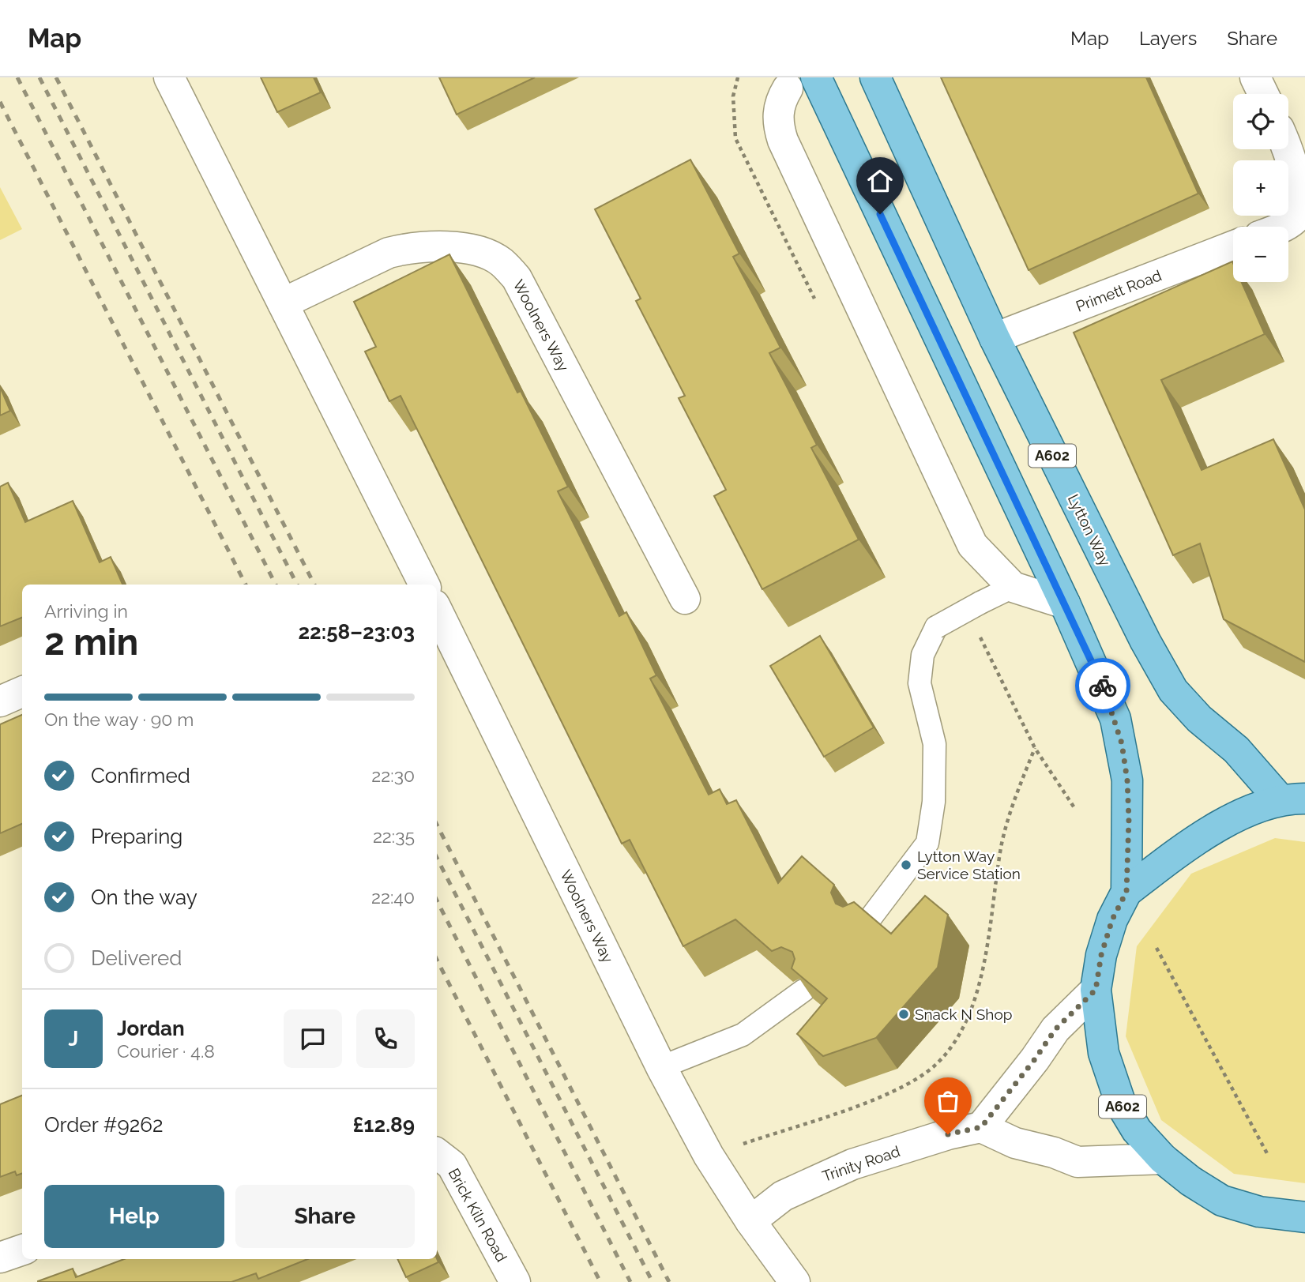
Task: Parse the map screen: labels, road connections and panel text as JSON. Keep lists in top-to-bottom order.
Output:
{
  "streets": {
    "main road": ["A602", "Lytton Way"],
    "street": [
      "Primett Road",
      "Woolners Way",
      "Trinity Road",
      "Brick Kiln Road"
    ]
  },
  "crossings": [
    ["Primett Road", "Lytton Way"],
    ["Woolners Way", "Trinity Road"]
  ],
  "places": ["Lytton Way Service Station", "Snack N Shop"],
  "page": {
    "header": "Map",
    "nav": ["Map", "Layers", "Share"],
    "map_buttons": ["+", "−"],
    "heading": ["2 min", "Arriving in", "22:58–23:03"],
    "panel": [
      "Jordan",
      "Courier · 4.8",
      "Order #9262",
      "£12.89"
    ],
    "bar": "On the way · 90 m",
    "list": [
      ["Confirmed", "22:30"],
      ["Preparing", "22:35"],
      ["On the way", "22:40"],
      "Delivered"
    ],
    "round": "J",
    "buttons": ["Help", "Share"]
  }
}
